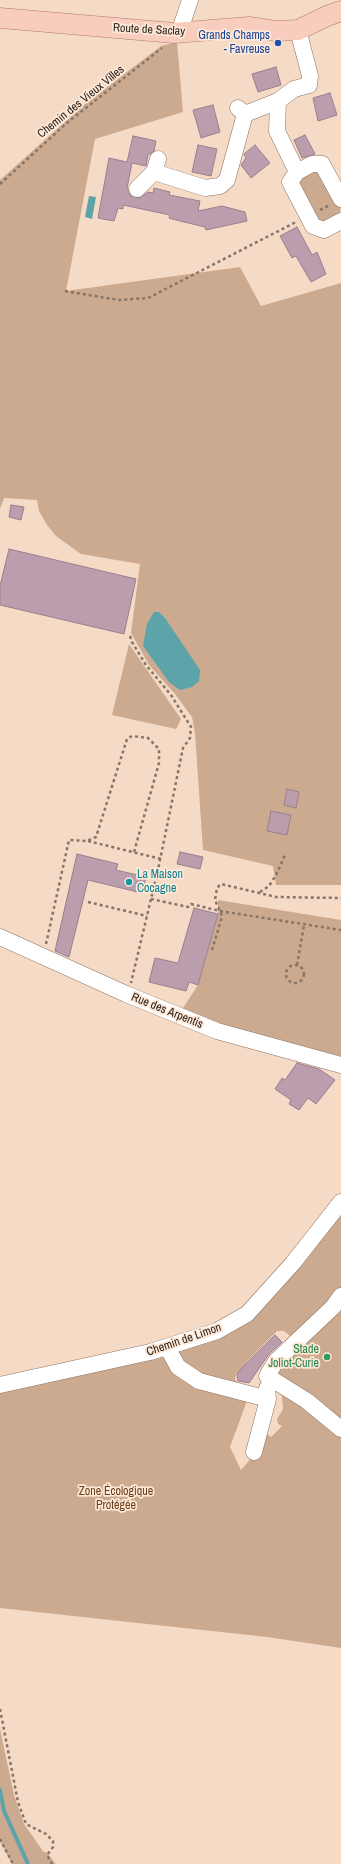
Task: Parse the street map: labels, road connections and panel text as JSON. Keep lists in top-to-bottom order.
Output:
{
  "streets": {
    "main road": ["Route de Saclay"],
    "street": ["Rue des Arpentis", "Chemin de Limon"],
    "path": ["Chemin des Vieux Villes"]
  },
  "crossings": [
    ["Route de Saclay", "Chemin des Vieux Villes"]
  ],
  "parks": ["Zone Écologique Protégée"],
  "places": ["Grands Champs - Favreuse", "La Maison Cocagne", "Stade Joliot-Curie"]
}
